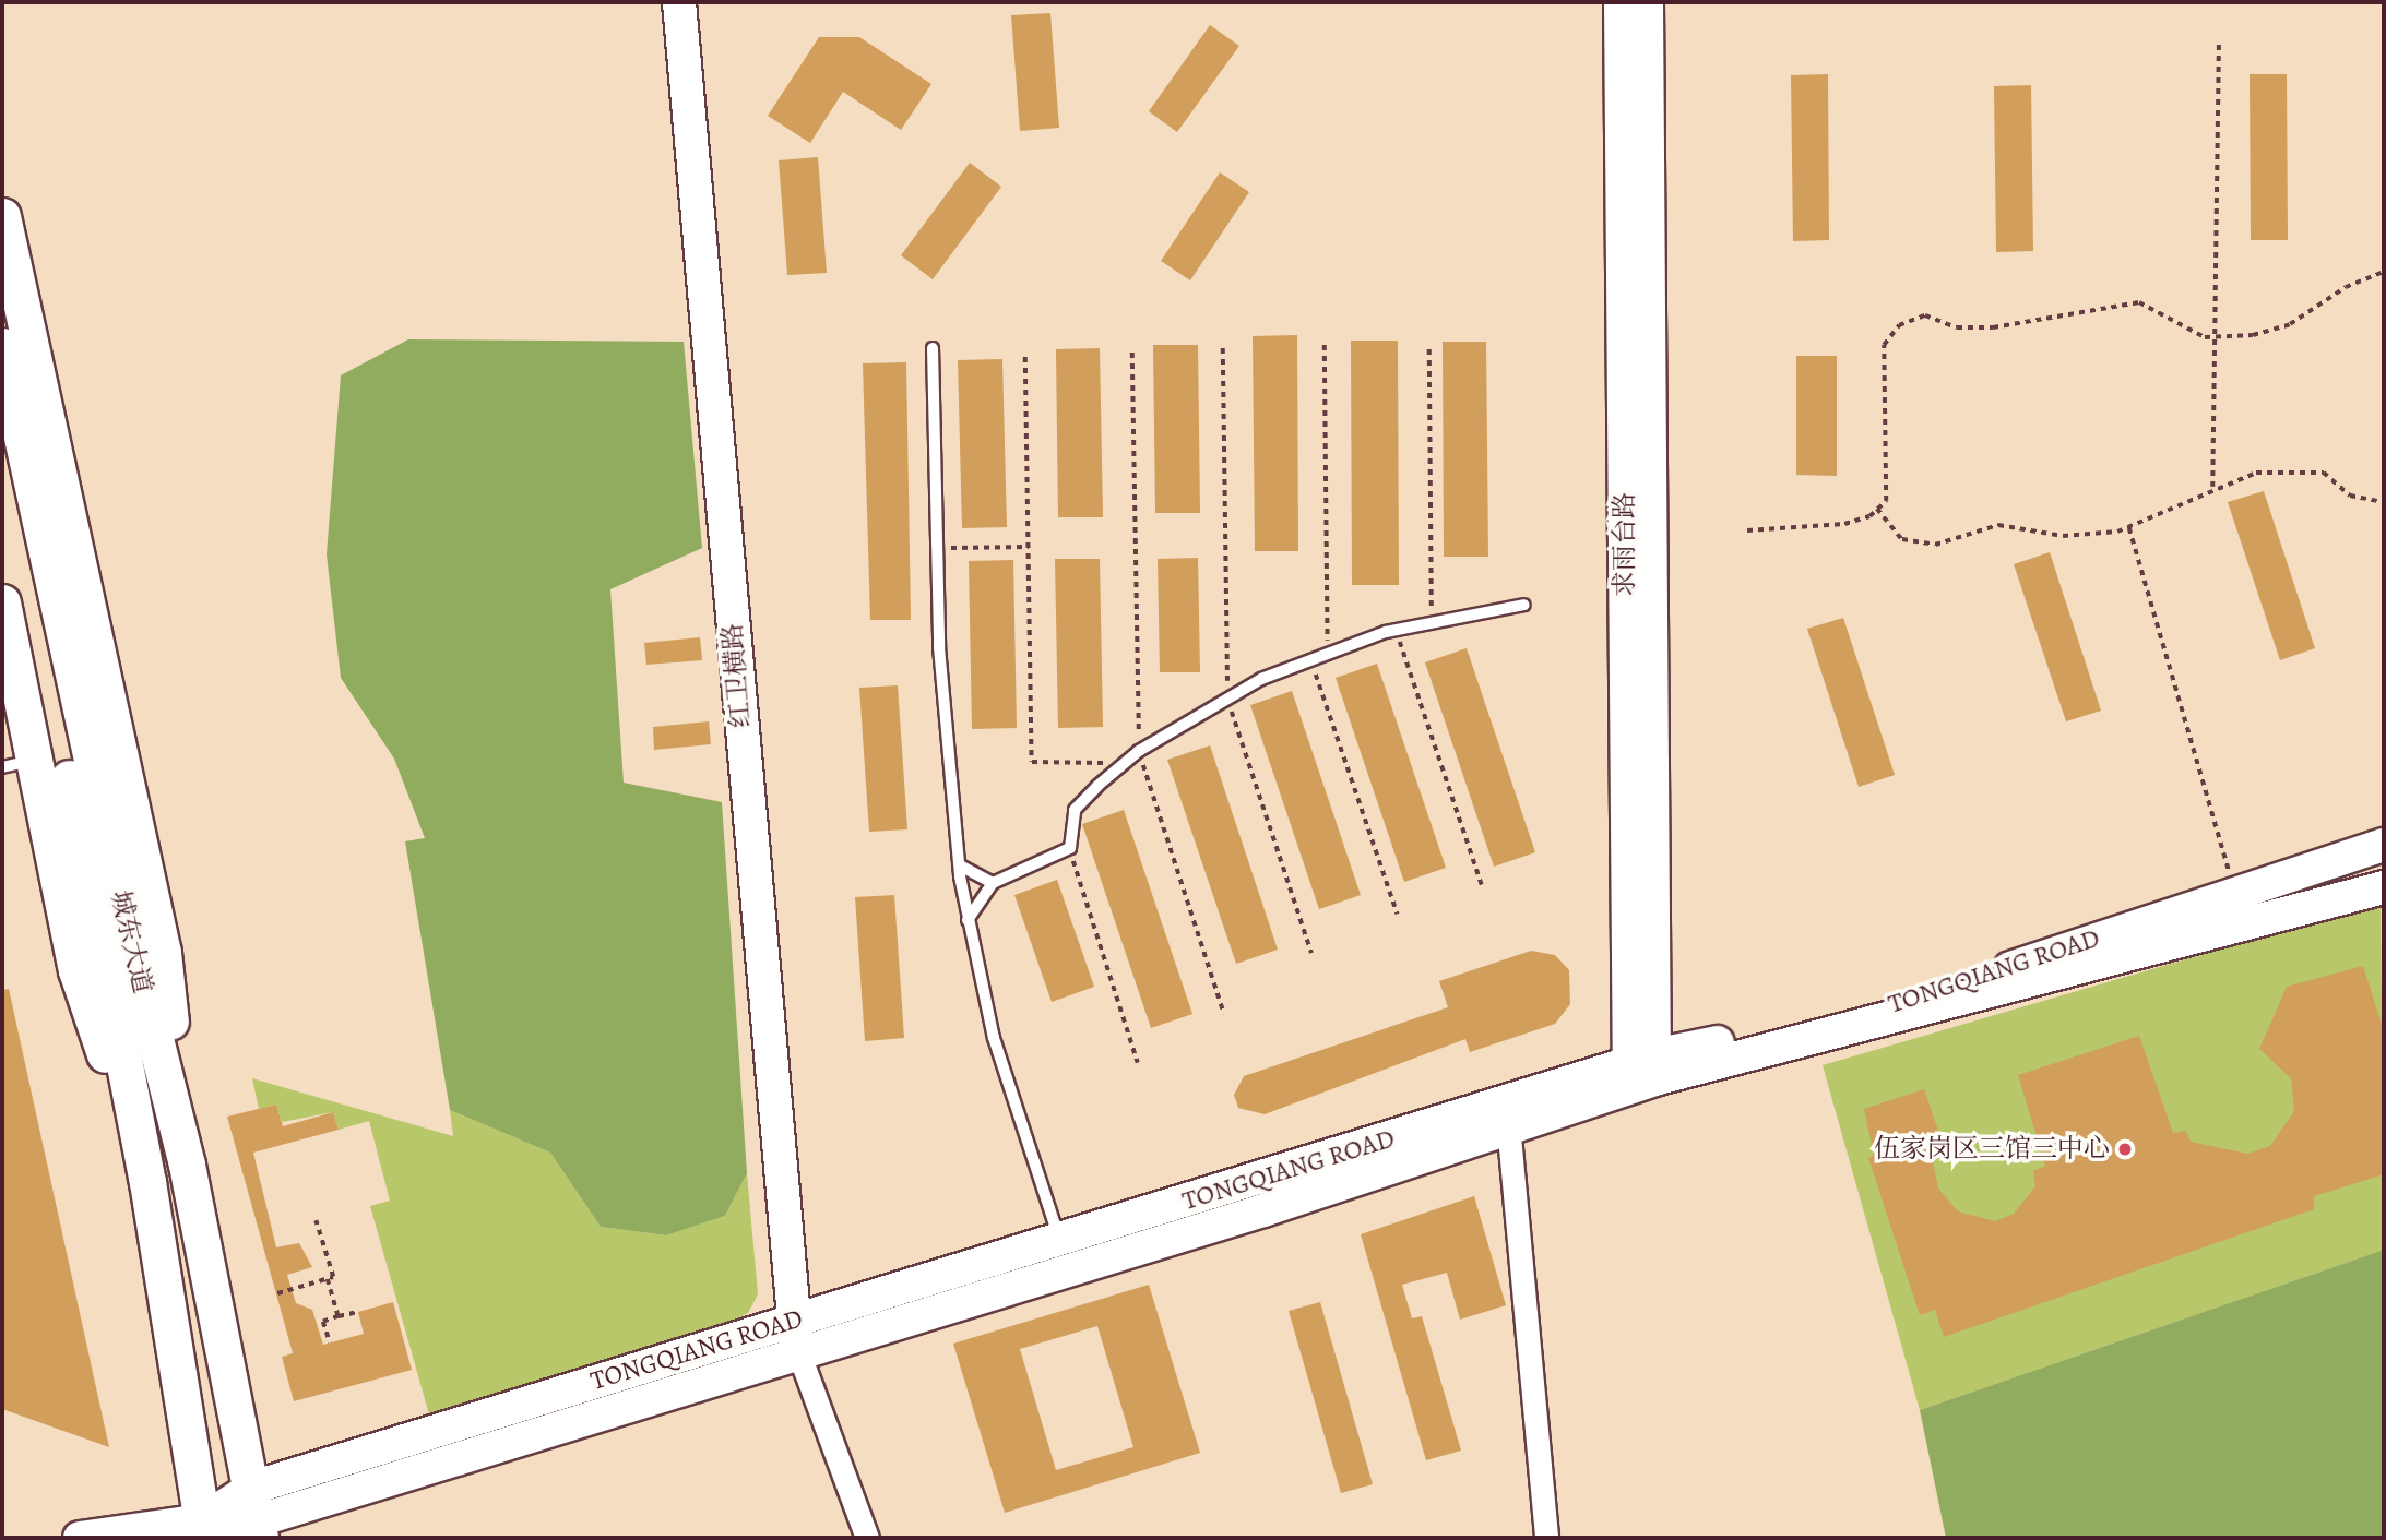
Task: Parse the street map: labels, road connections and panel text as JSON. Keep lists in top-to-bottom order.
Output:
{
  "streets": {
    "main road": ["城东大道"],
    "street": ["求雨台路", "红卫横路", "TONGQIANG ROAD"]
  },
  "crossings": [
    ["求雨台路", "TONGQIANG ROAD"],
    ["红卫横路", "TONGQIANG ROAD"],
    ["城东大道", "TONGQIANG ROAD"]
  ],
  "places": ["伍家岗区三馆三中心"]
}
